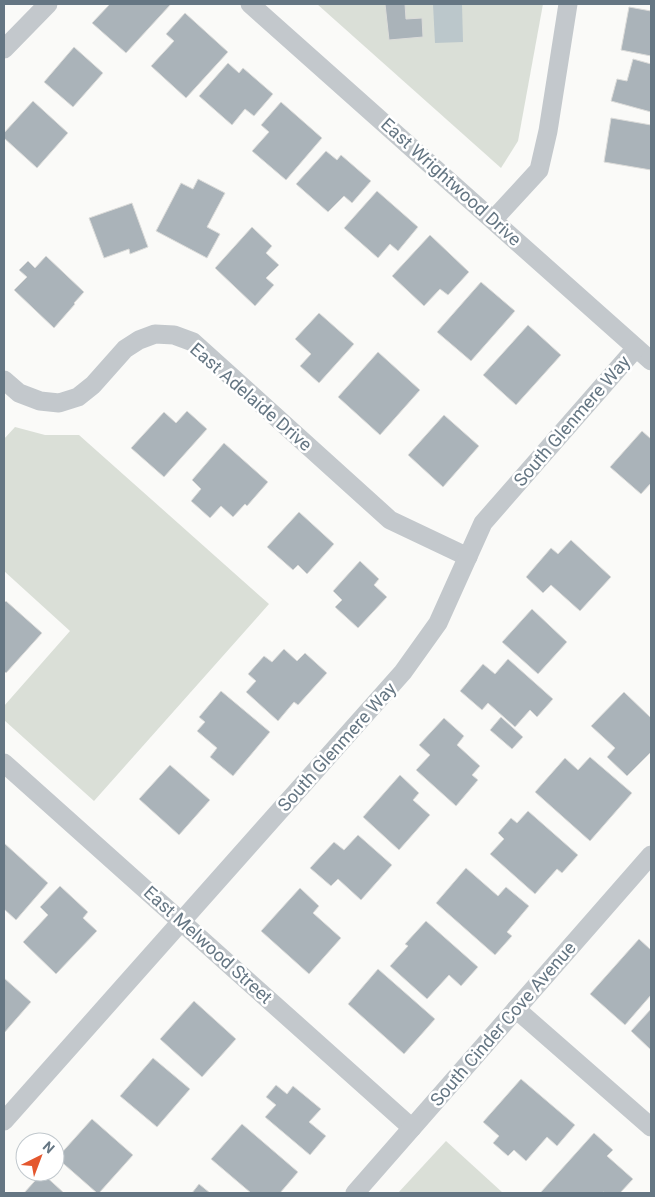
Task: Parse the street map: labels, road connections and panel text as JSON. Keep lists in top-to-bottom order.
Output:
{
  "streets": {
    "street": [
      "East Wrightwood Drive",
      "East Adelaide Drive",
      "South Glenmere Way",
      "East Melwood Street",
      "South Cinder Cove Avenue"
    ]
  },
  "crossings": [
    ["East Wrightwood Drive", "South Glenmere Way"],
    ["East Adelaide Drive", "South Glenmere Way"],
    ["South Glenmere Way", "East Melwood Street"],
    ["East Melwood Street", "South Cinder Cove Avenue"]
  ],
  "north": "top right"
}
